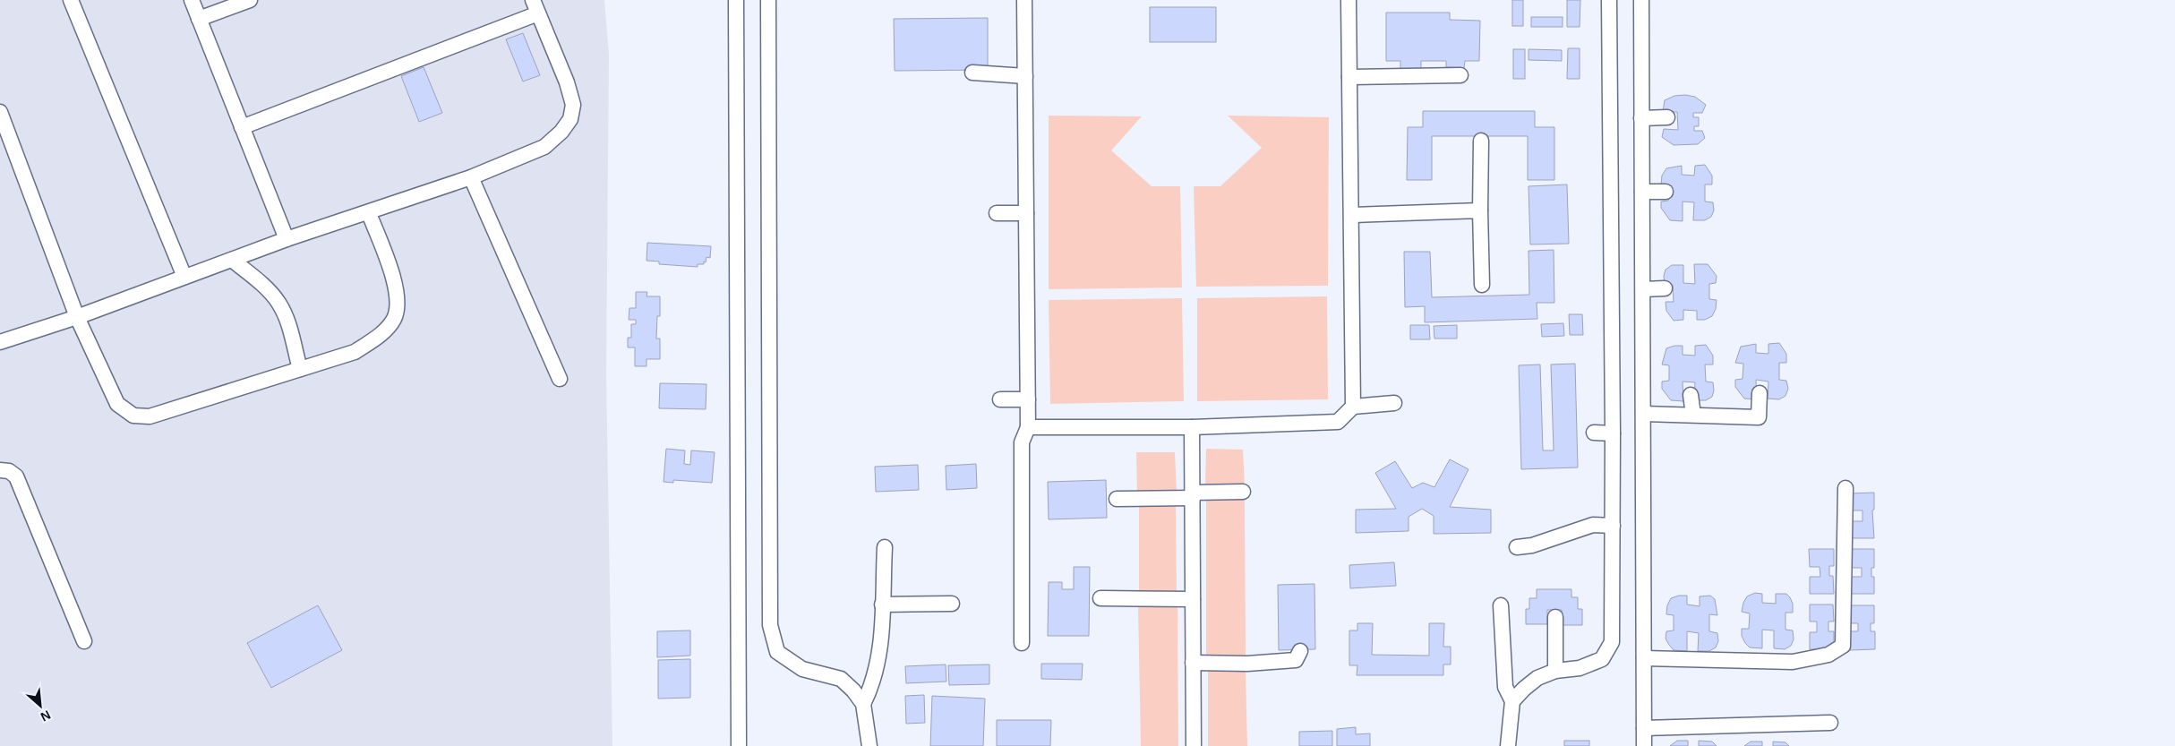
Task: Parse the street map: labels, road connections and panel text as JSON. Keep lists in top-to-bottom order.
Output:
{
  "north": "bottom right"
}
